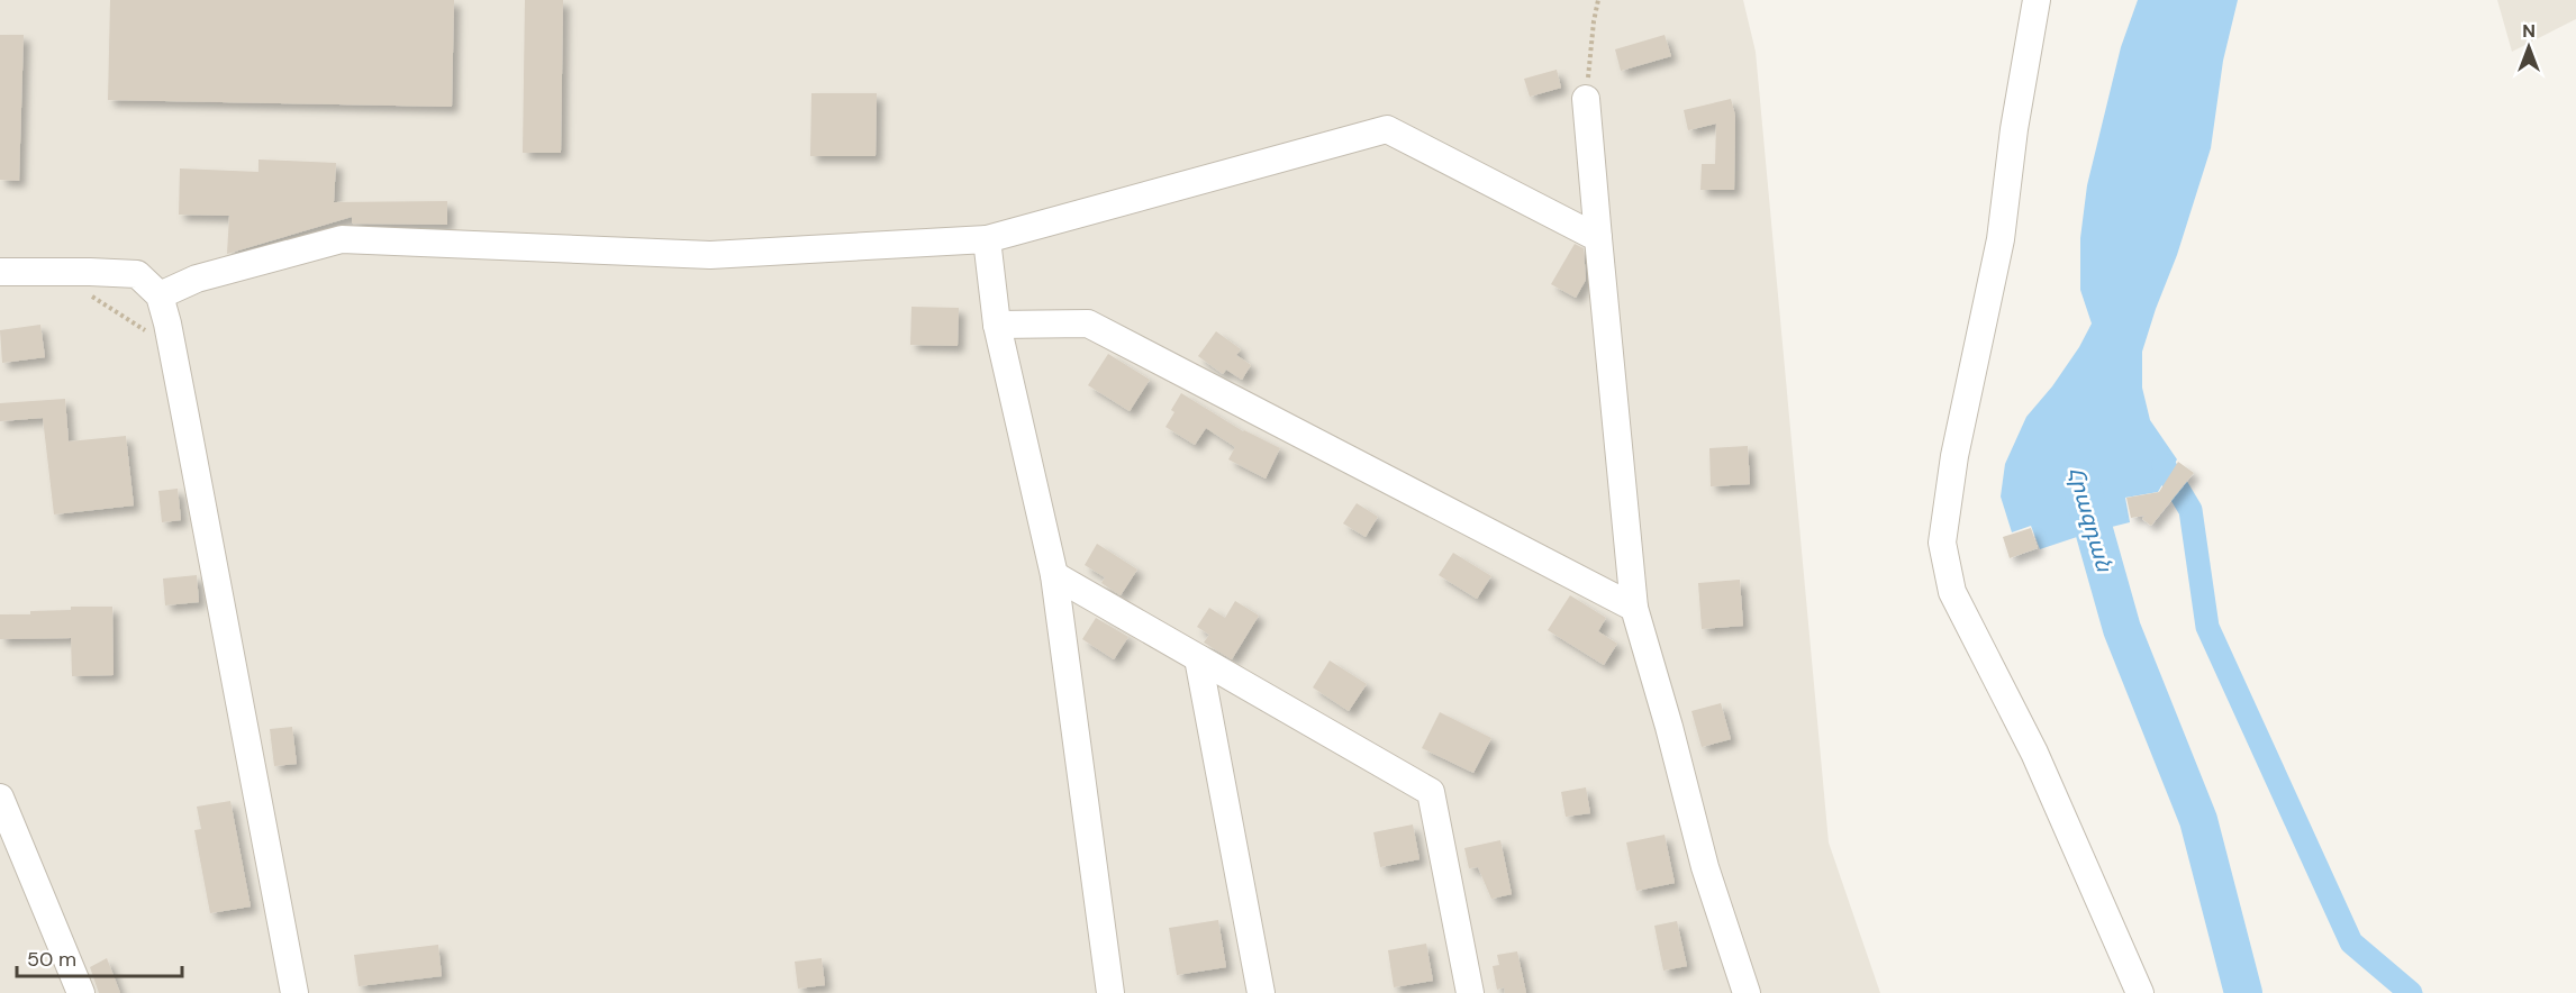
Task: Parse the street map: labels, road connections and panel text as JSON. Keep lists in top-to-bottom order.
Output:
{
  "water": ["Հրազդան"],
  "scale_bar": "50 m",
  "north": "top"
}
